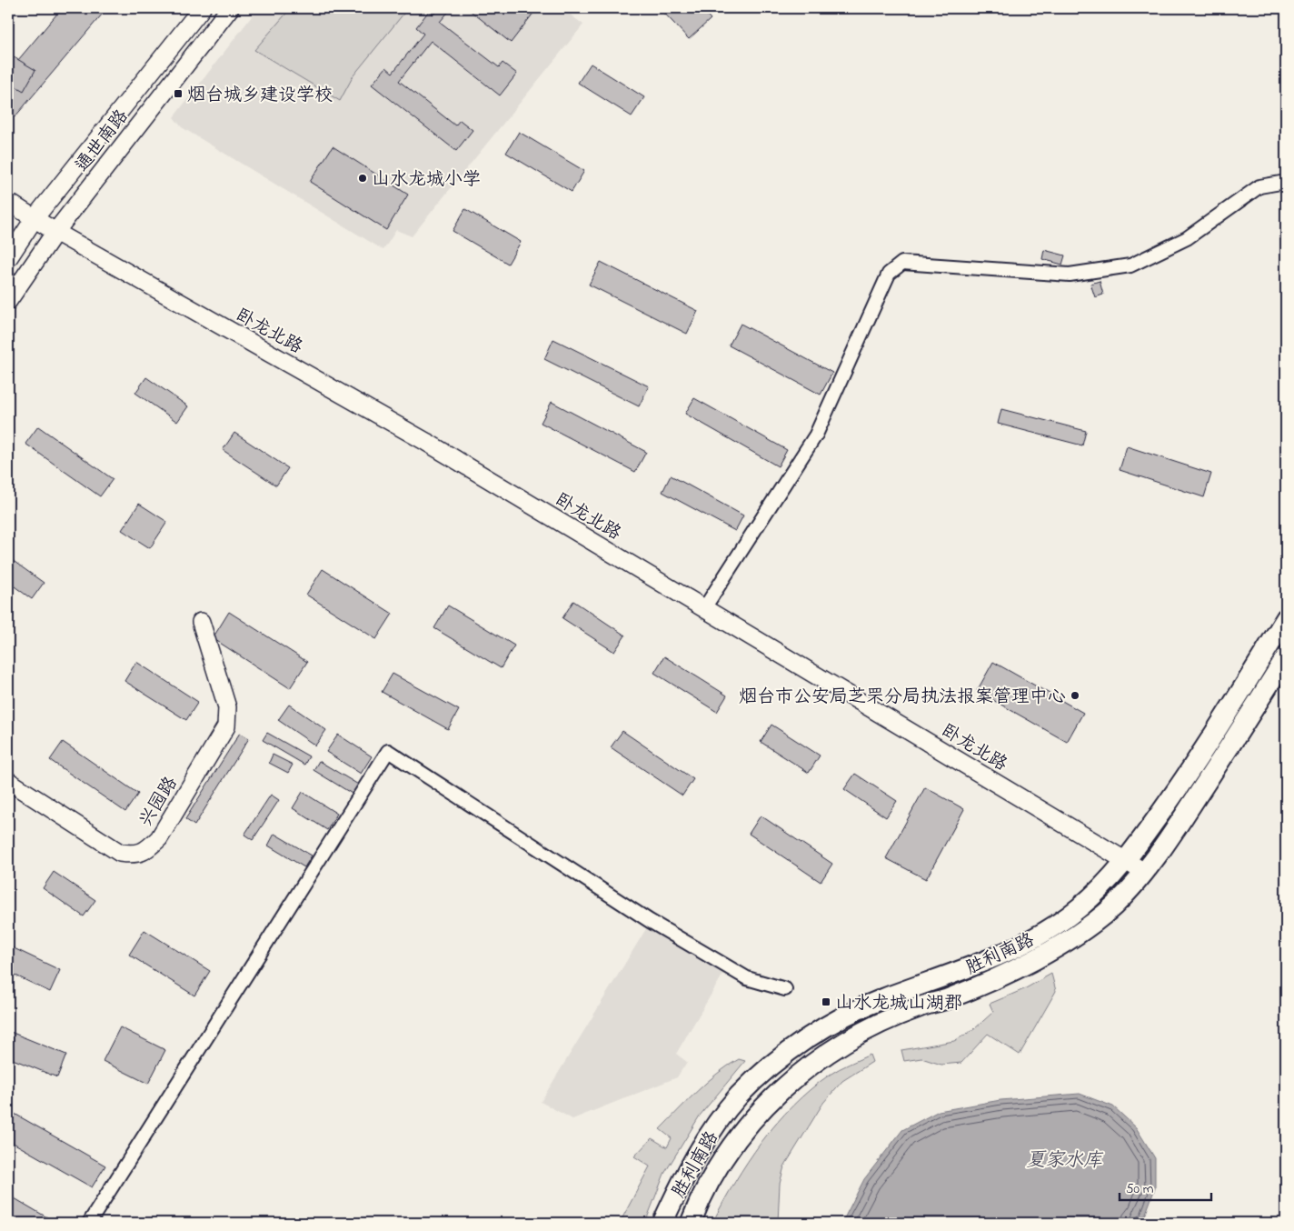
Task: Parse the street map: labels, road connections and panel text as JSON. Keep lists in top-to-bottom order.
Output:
{
  "streets": {
    "main road": ["胜利南路"],
    "street": ["通世南路", "卧龙北路", "兴园路"]
  },
  "crossings": [
    ["通世南路", "卧龙北路"],
    ["卧龙北路", "胜利南路"]
  ],
  "water": ["夏家水库"],
  "places": {
    "transit": ["烟台城乡建设学校", "山水龙城山湖郡"],
    "other": ["山水龙城小学", "烟台市公安局芝罘分局执法报案管理中心"]
  },
  "scale_bar": "50 m"
}
